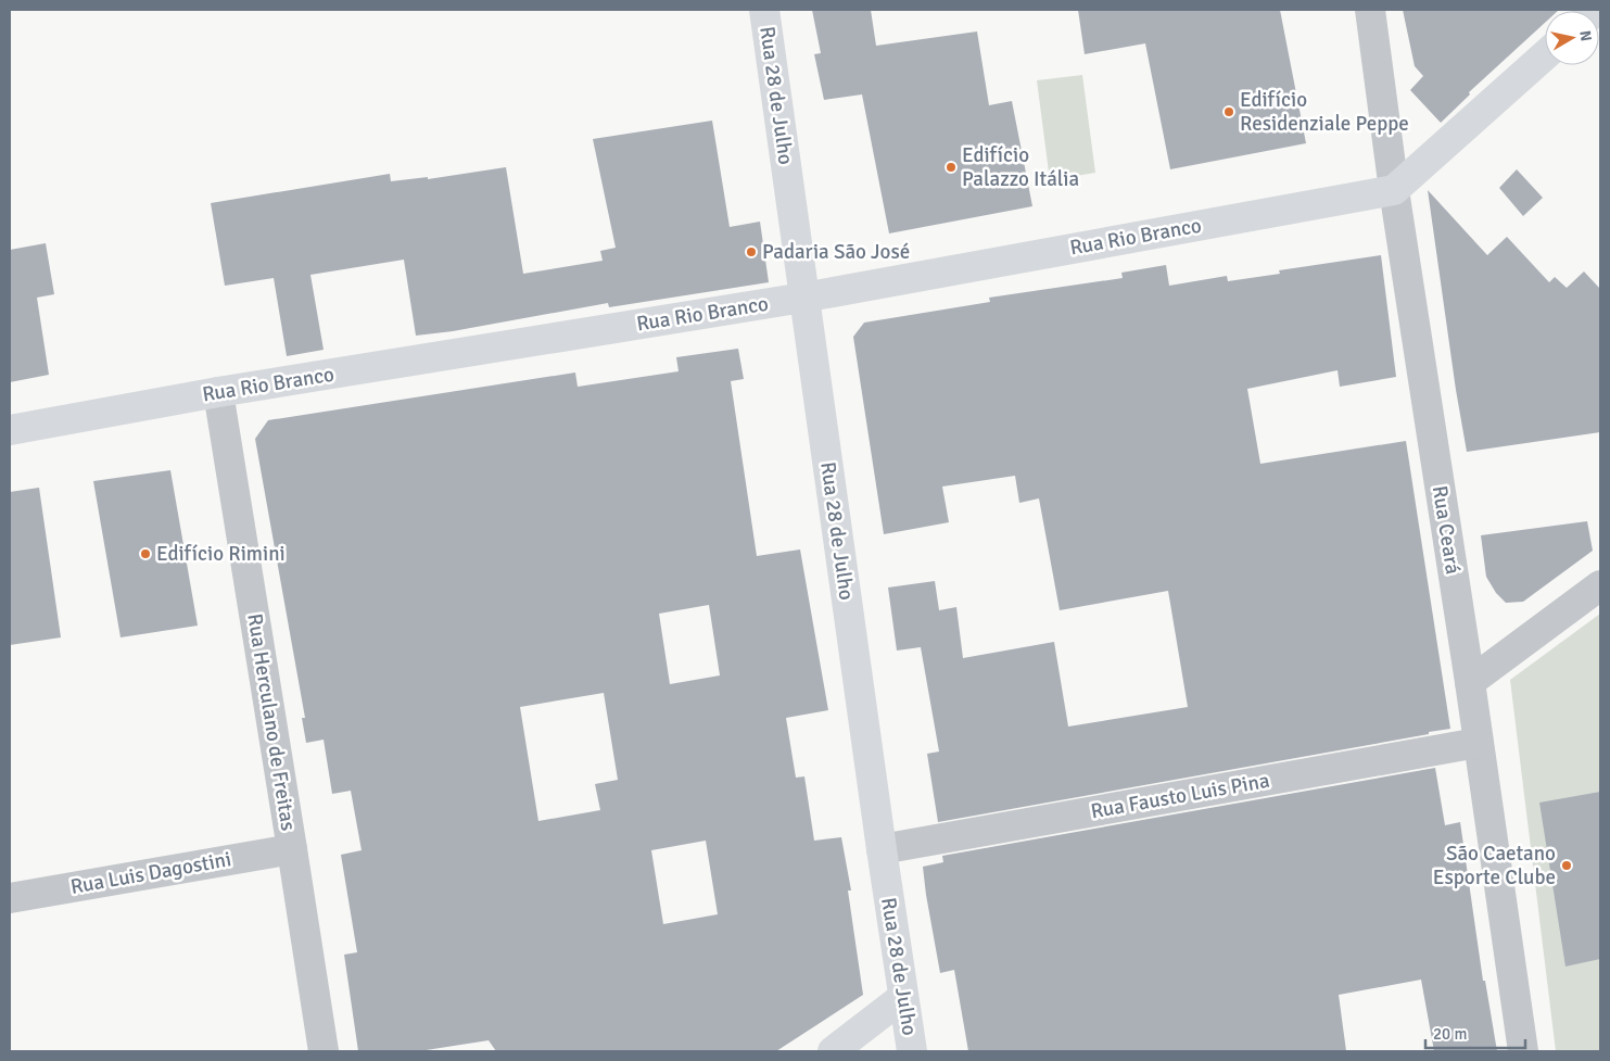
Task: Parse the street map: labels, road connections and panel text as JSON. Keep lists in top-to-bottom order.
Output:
{
  "streets": {
    "street": [
      "Rua 28 de Julho",
      "Rua Rio Branco",
      "Rua Ceará",
      "Rua Herculano de Freitas",
      "Rua Fausto Luis Pina",
      "Rua Luis Dagostini"
    ]
  },
  "crossings": [
    ["Rua 28 de Julho", "Rua Rio Branco"],
    ["Rua 28 de Julho", "Rua Fausto Luis Pina"],
    ["Rua Rio Branco", "Rua Ceará"],
    ["Rua Rio Branco", "Rua Herculano de Freitas"],
    ["Rua Ceará", "Rua Fausto Luis Pina"],
    ["Rua Herculano de Freitas", "Rua Luis Dagostini"]
  ],
  "places": [
    "Edifício Residenziale Peppe",
    "Edifício Palazzo Itália",
    "Padaria São José",
    "Edifício Rimini",
    "São Caetano Esporte Clube"
  ],
  "scale_bar": "20 m",
  "north": "right"
}
